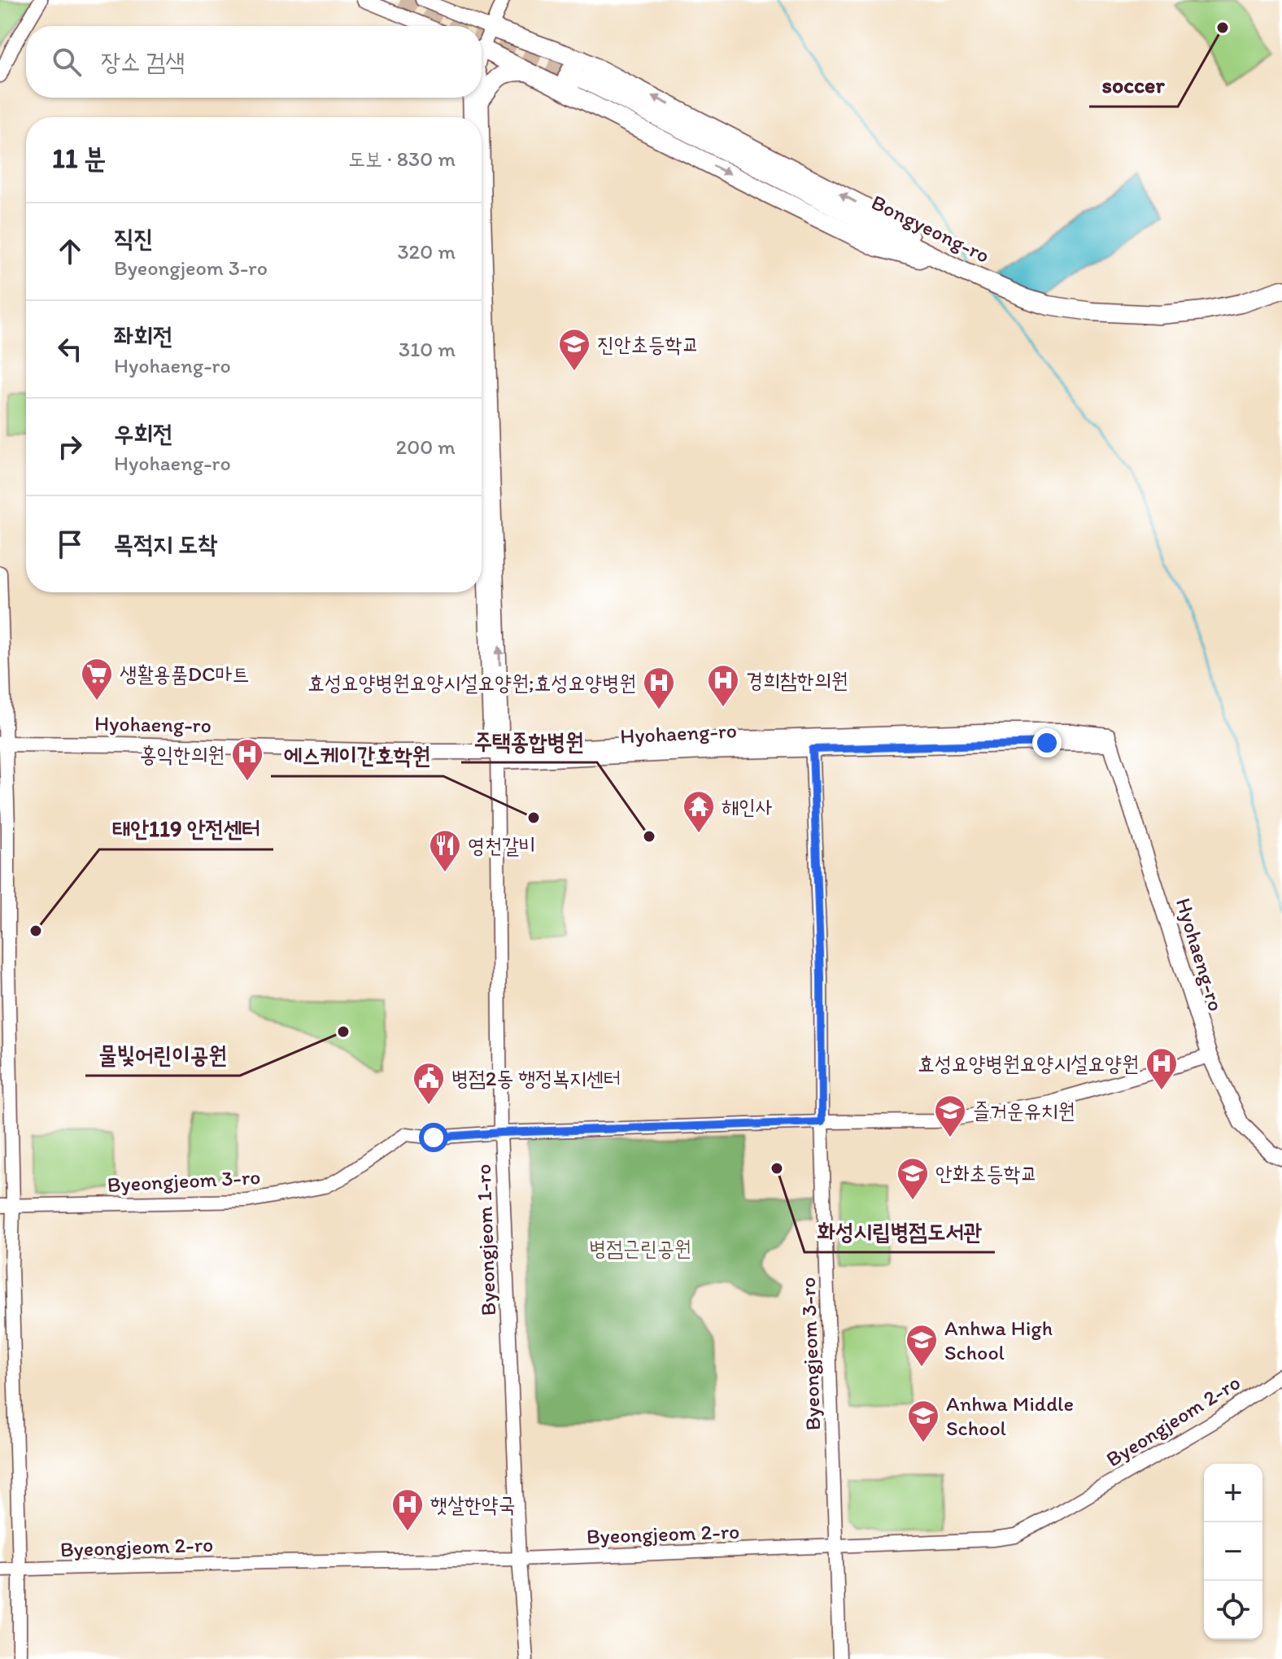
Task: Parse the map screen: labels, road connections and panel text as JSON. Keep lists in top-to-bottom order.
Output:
{
  "streets": {
    "highway": ["Bongyeong-ro"],
    "main road": ["Hyohaeng-ro"],
    "street": ["Byeongjeom 3-ro", "Byeongjeom 1-ro", "Byeongjeom 2-ro"]
  },
  "crossings": [
    ["Hyohaeng-ro", "Byeongjeom 3-ro"],
    ["Hyohaeng-ro", "Byeongjeom 1-ro"],
    ["Byeongjeom 3-ro", "Byeongjeom 1-ro"],
    ["Byeongjeom 3-ro", "Byeongjeom 2-ro"],
    ["Byeongjeom 1-ro", "Byeongjeom 2-ro"]
  ],
  "parks": ["병점근린공원"],
  "places": {
    "other": [
      "soccer",
      "에스케이간호학원",
      "주택종합병원",
      "태안119 안전센터",
      "물빛어린이공원",
      "화성시립병점도서관"
    ],
    "school or university": [
      "진안초등학교",
      "즐거운유치원",
      "안화초등학교",
      "Anhwa High School",
      "Anhwa Middle School"
    ],
    "supermarket": ["생활용품DC마트"],
    "hospital": [
      "경희참한의원",
      "효성요양병원요양시설요양원;효성요양병원",
      "홍익한의원",
      "효성요양병원요양시설요양원",
      "햇살한약국"
    ],
    "temple": ["해인사"],
    "restaurant": ["영천갈비"],
    "public building": ["병점2동 행정복지센터"]
  },
  "page": {
    "search": "장소 검색",
    "heading": ["11 분", "도보 · 830 m"],
    "list": [
      ["직진", "Byeongjeom 3-ro", "320 m"],
      ["좌회전", "Hyohaeng-ro", "310 m"],
      ["우회전", "Hyohaeng-ro", "200 m"],
      "목적지 도착"
    ],
    "map_buttons": ["+", "−"]
  }
}
